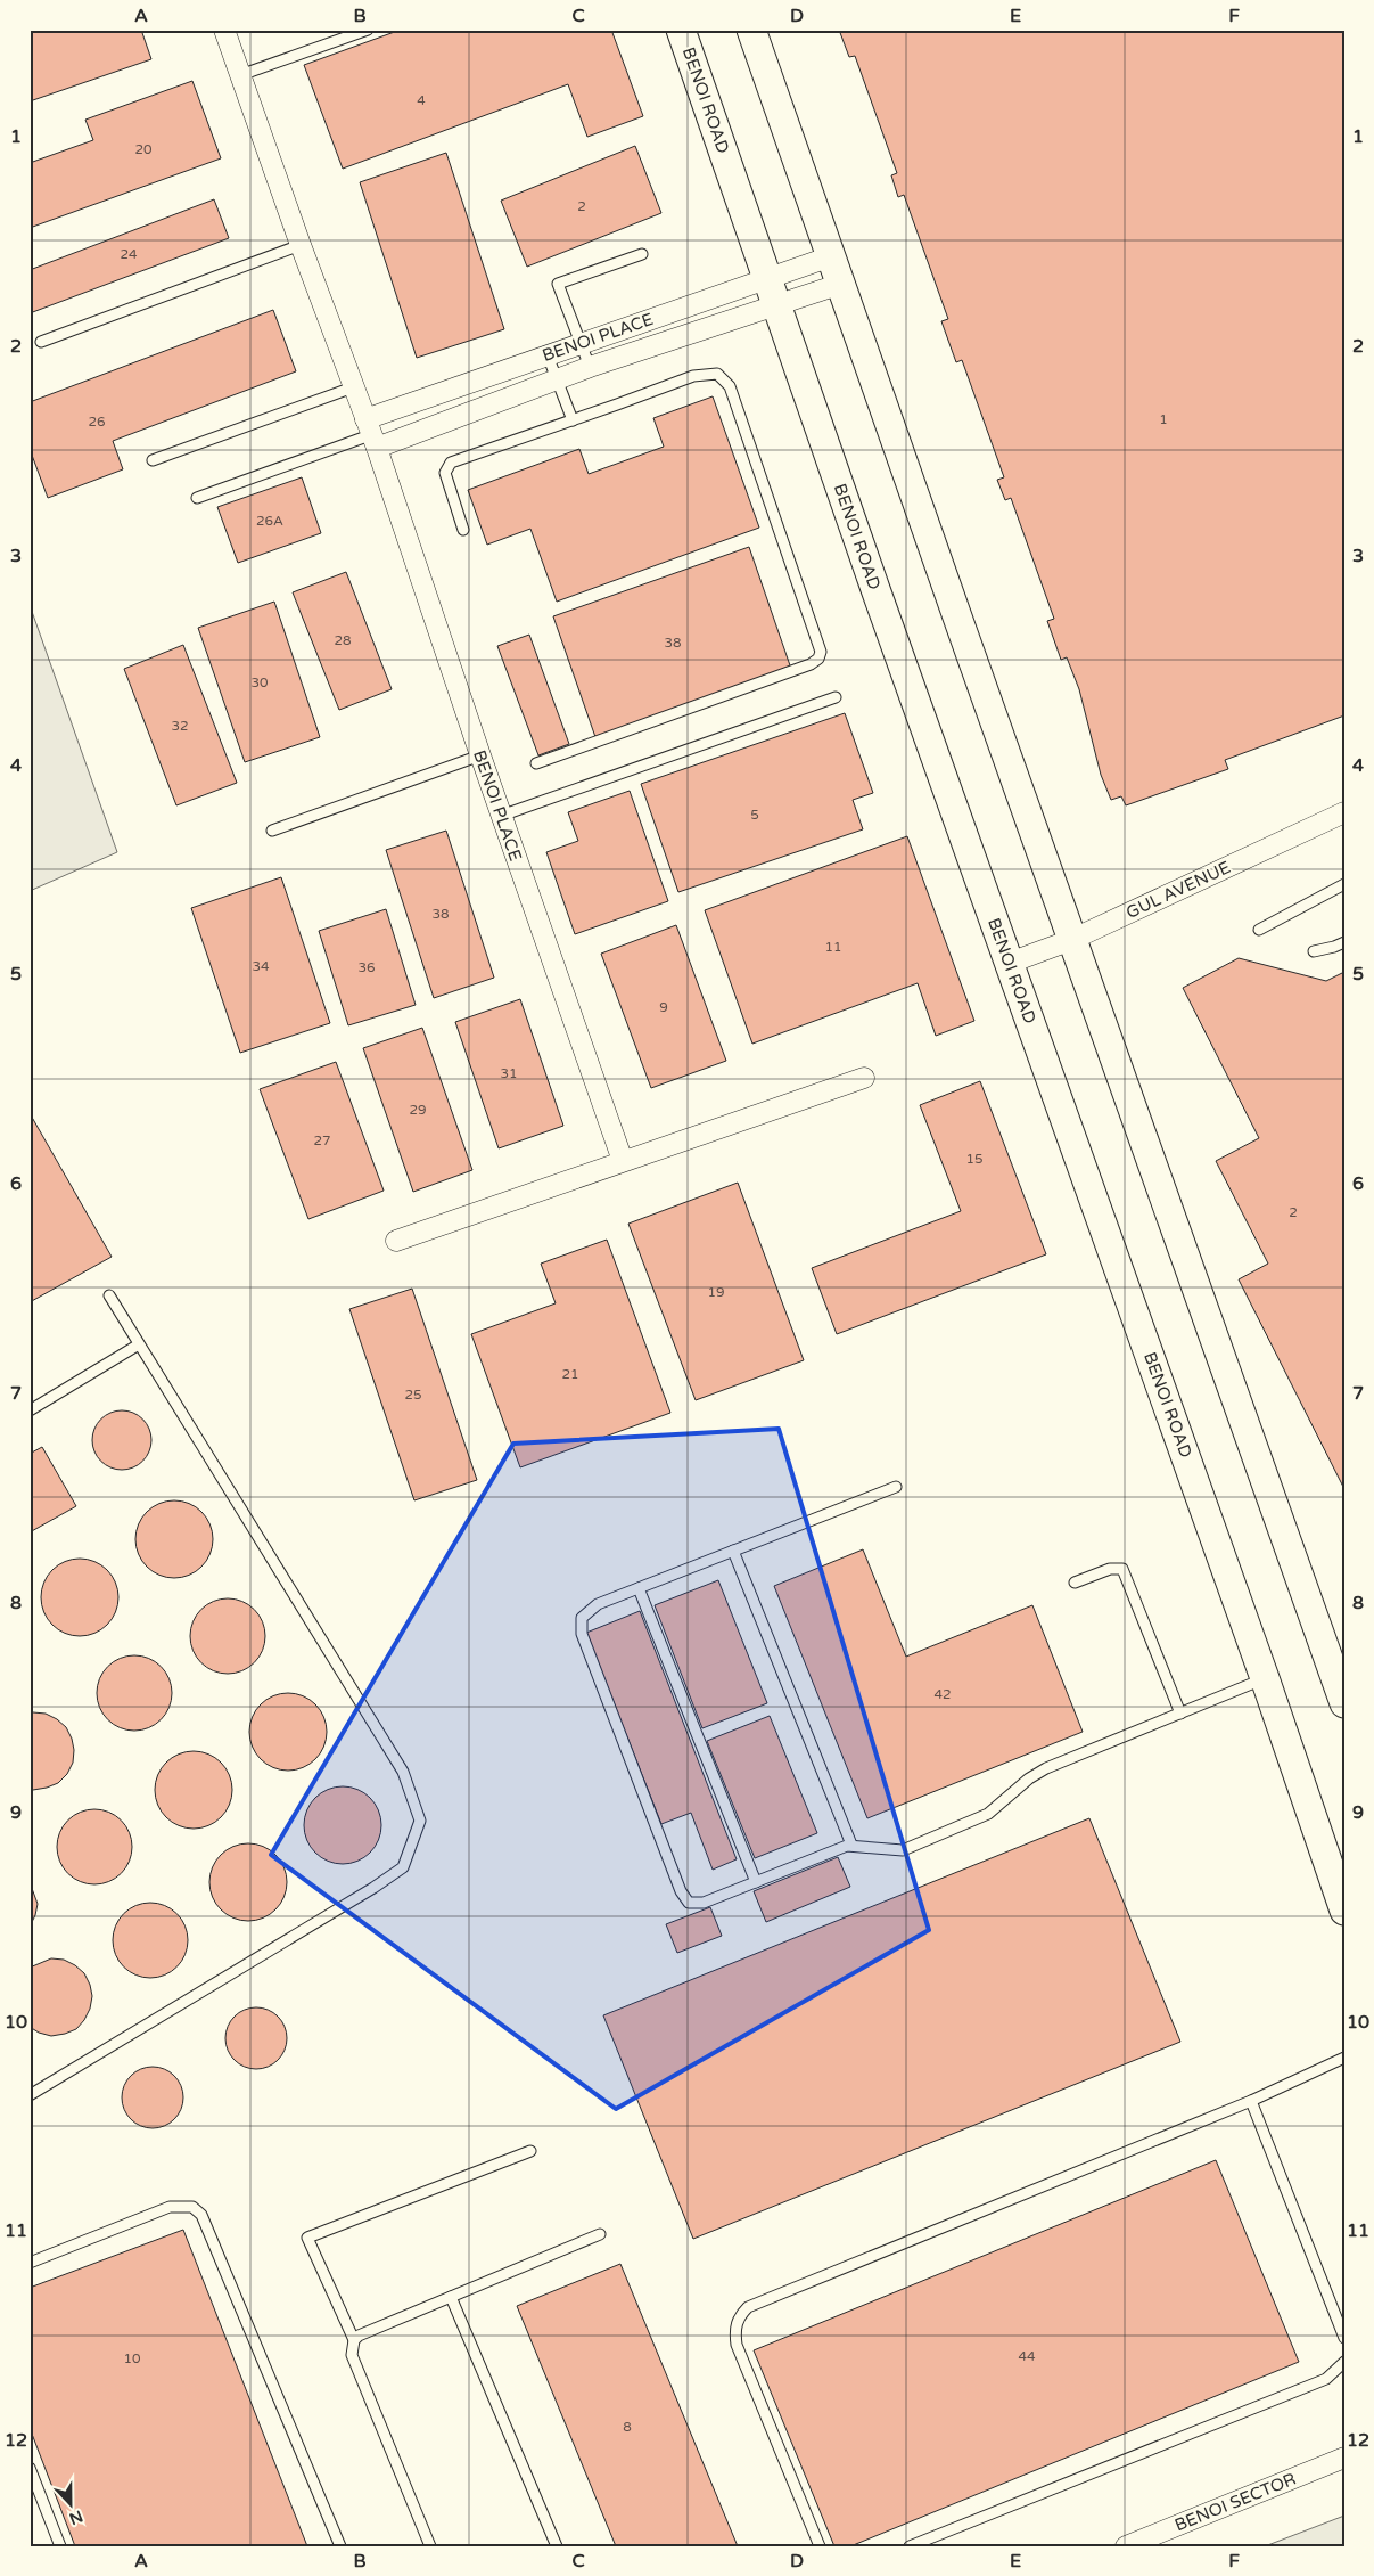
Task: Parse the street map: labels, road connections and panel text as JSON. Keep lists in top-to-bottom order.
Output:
{
  "streets": {
    "main road": ["BENOI ROAD"],
    "street": ["BENOI PLACE", "GUL AVENUE", "BENOI SECTOR"]
  },
  "crossings": [
    ["BENOI ROAD", "BENOI PLACE"],
    ["BENOI ROAD", "GUL AVENUE"]
  ],
  "house_numbers": [
    "4",
    "20",
    "2",
    "24",
    "1",
    "26",
    "26A",
    "28",
    "38",
    "30",
    "32",
    "5",
    "38",
    "11",
    "34",
    "36",
    "9",
    "31",
    "29",
    "27",
    "15",
    "2",
    "19",
    "21",
    "25",
    "42",
    "44",
    "10",
    "8"
  ],
  "north": "bottom",
  "grid": {
    "columns": [
      "A",
      "B",
      "C",
      "D",
      "E",
      "F"
    ],
    "rows": [
      "1",
      "2",
      "3",
      "4",
      "5",
      "6",
      "7",
      "8",
      "9",
      "10",
      "11",
      "12"
    ]
  }
}
